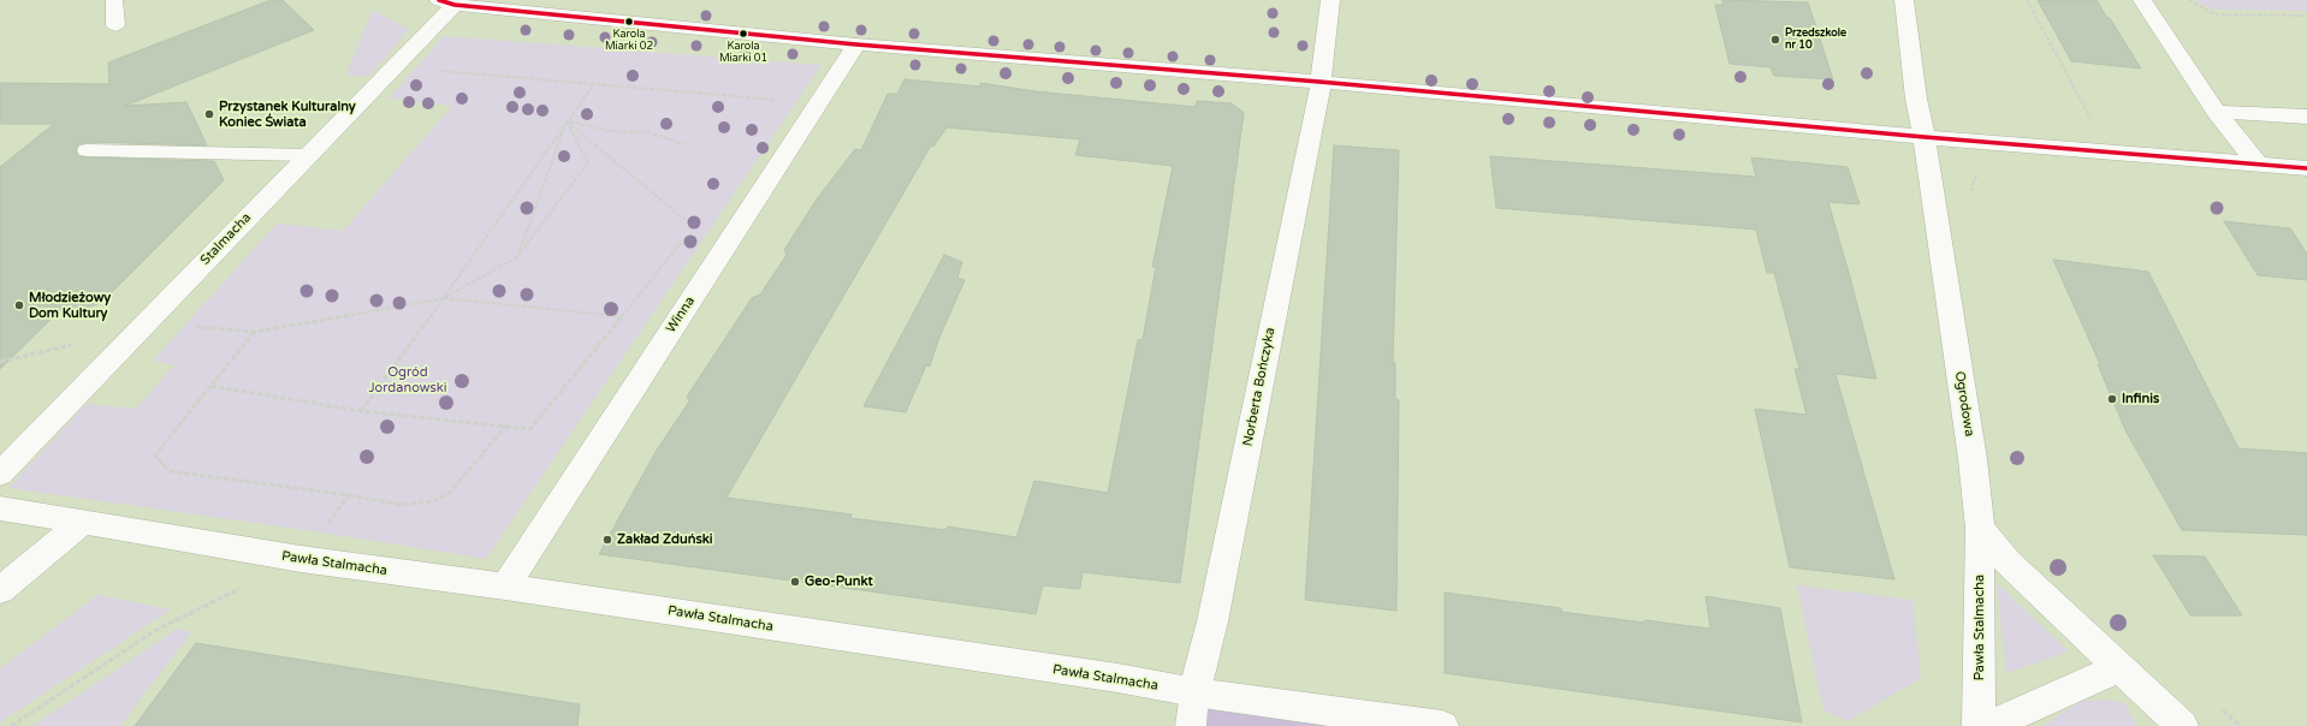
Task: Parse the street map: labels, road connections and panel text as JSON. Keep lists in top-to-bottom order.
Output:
{
  "streets": {
    "street": [
      "Stalmacha",
      "Winna",
      "Norberta Bończyka",
      "Ogrodowa",
      "Pawła Stalmacha"
    ]
  },
  "crossings": [
    ["Winna", "Pawła Stalmacha"],
    ["Norberta Bończyka", "Pawła Stalmacha"],
    ["Ogrodowa", "Pawła Stalmacha"]
  ],
  "parks": ["Ogród Jordanowski"],
  "places": [
    "Karola Miarki 02",
    "Karola Miarki 01",
    "Przedszkole nr 10",
    "Przystanek Kulturalny Koniec Świata",
    "Młodzieżowy Dom Kultury",
    "Infinis",
    "Zakład Zduński",
    "Geo-Punkt"
  ]
}
